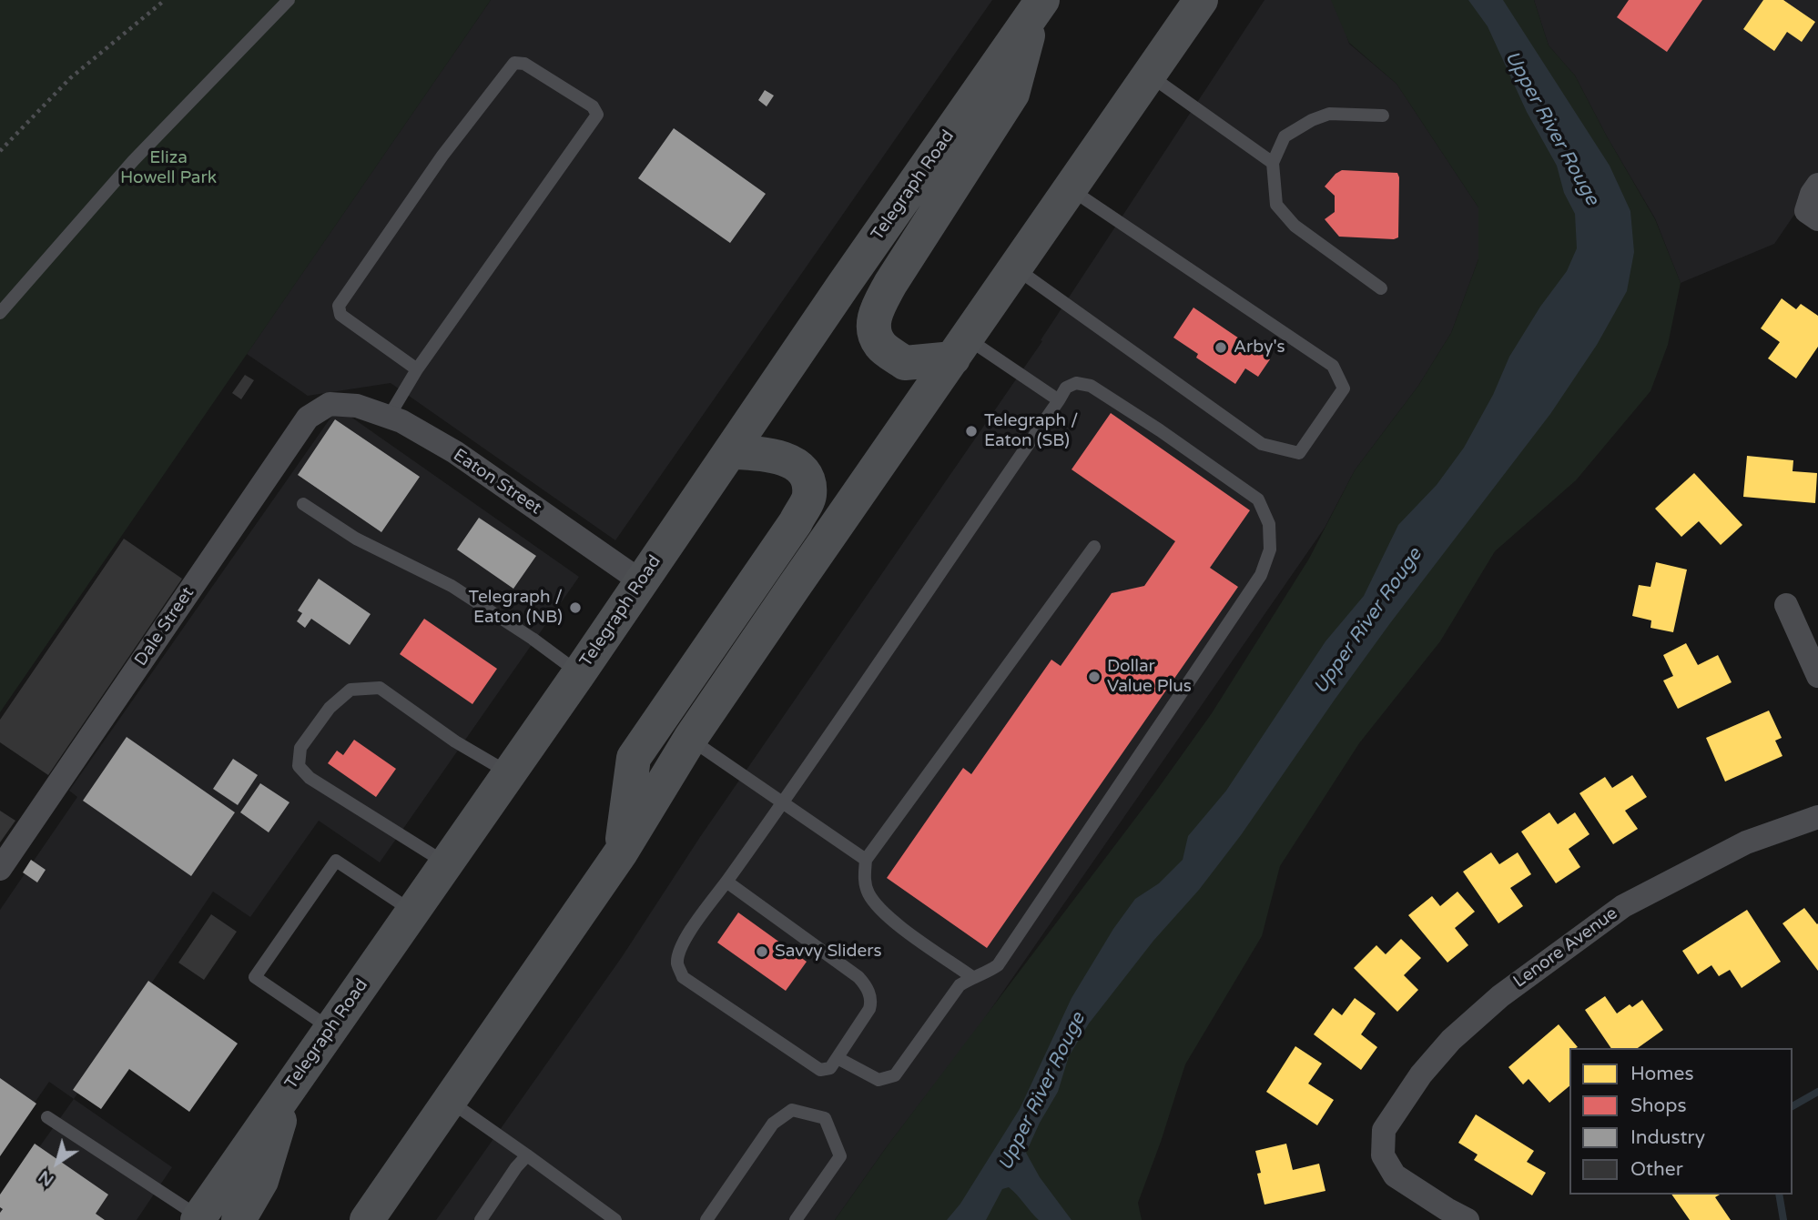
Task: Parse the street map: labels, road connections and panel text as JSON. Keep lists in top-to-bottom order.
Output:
{
  "streets": {
    "main road": ["Telegraph Road"],
    "street": ["Eaton Street", "Dale Street", "Lenore Avenue"]
  },
  "crossings": [
    ["Telegraph Road", "Eaton Street"],
    ["Eaton Street", "Dale Street"]
  ],
  "water": ["Upper River Rouge"],
  "parks": ["Eliza Howell Park"],
  "places": [
    "Arby's",
    "Telegraph / Eaton (SB)",
    "Telegraph / Eaton (NB)",
    "Dollar Value Plus",
    "Savvy Sliders"
  ],
  "legend": [
    "Homes",
    "Shops",
    "Industry",
    "Other"
  ],
  "north": "bottom left"
}
